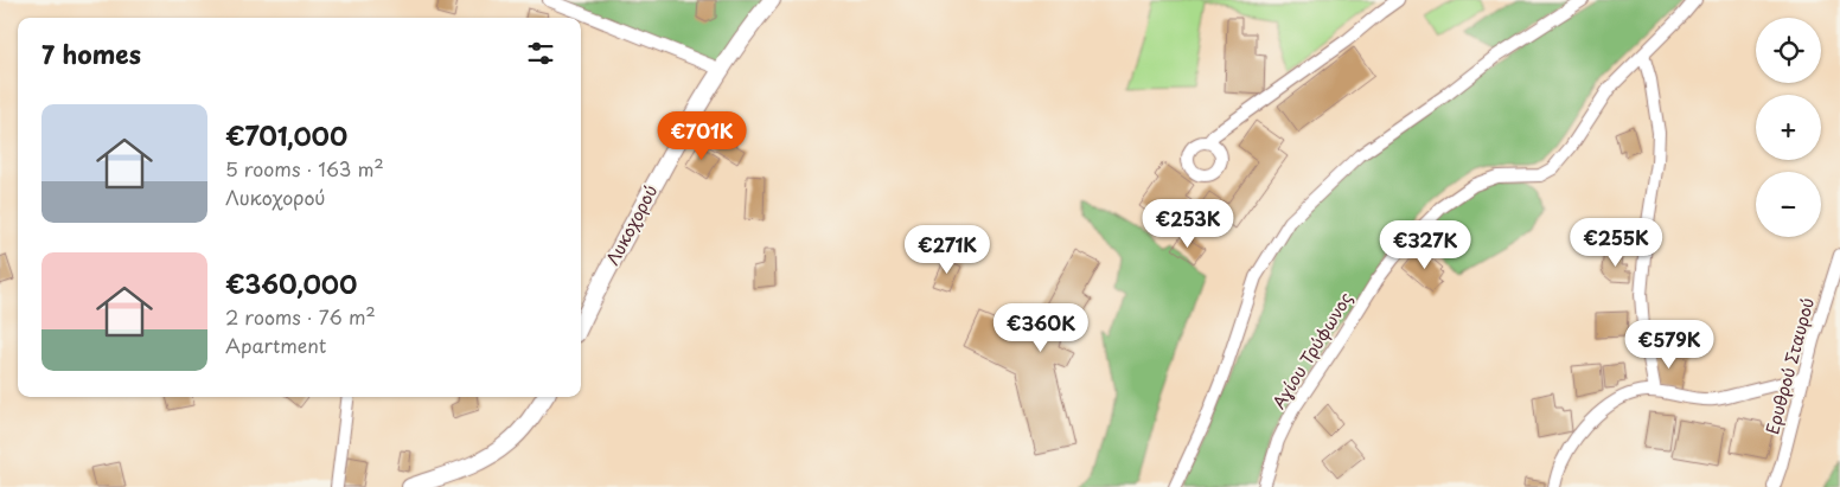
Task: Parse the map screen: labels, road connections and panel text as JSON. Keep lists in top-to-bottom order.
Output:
{
  "streets": {
    "street": ["Λυκοχορού", "Αγίου Τρύφωνος", "Ερυθρού Σταυρού"]
  },
  "page": {
    "map_buttons": ["+", "−"],
    "heading": "7 homes",
    "list": [
      {
        "name": "€701,000",
        "note": "5 rooms · 163 m² · Λυκοχορού"
      },
      {
        "name": "€360,000",
        "note": "2 rooms · 76 m² · Apartment"
      }
    ],
    "price": [
      "€701K",
      "€253K",
      "€255K",
      "€327K",
      "€271K",
      "€360K",
      "€579K"
    ]
  }
}
